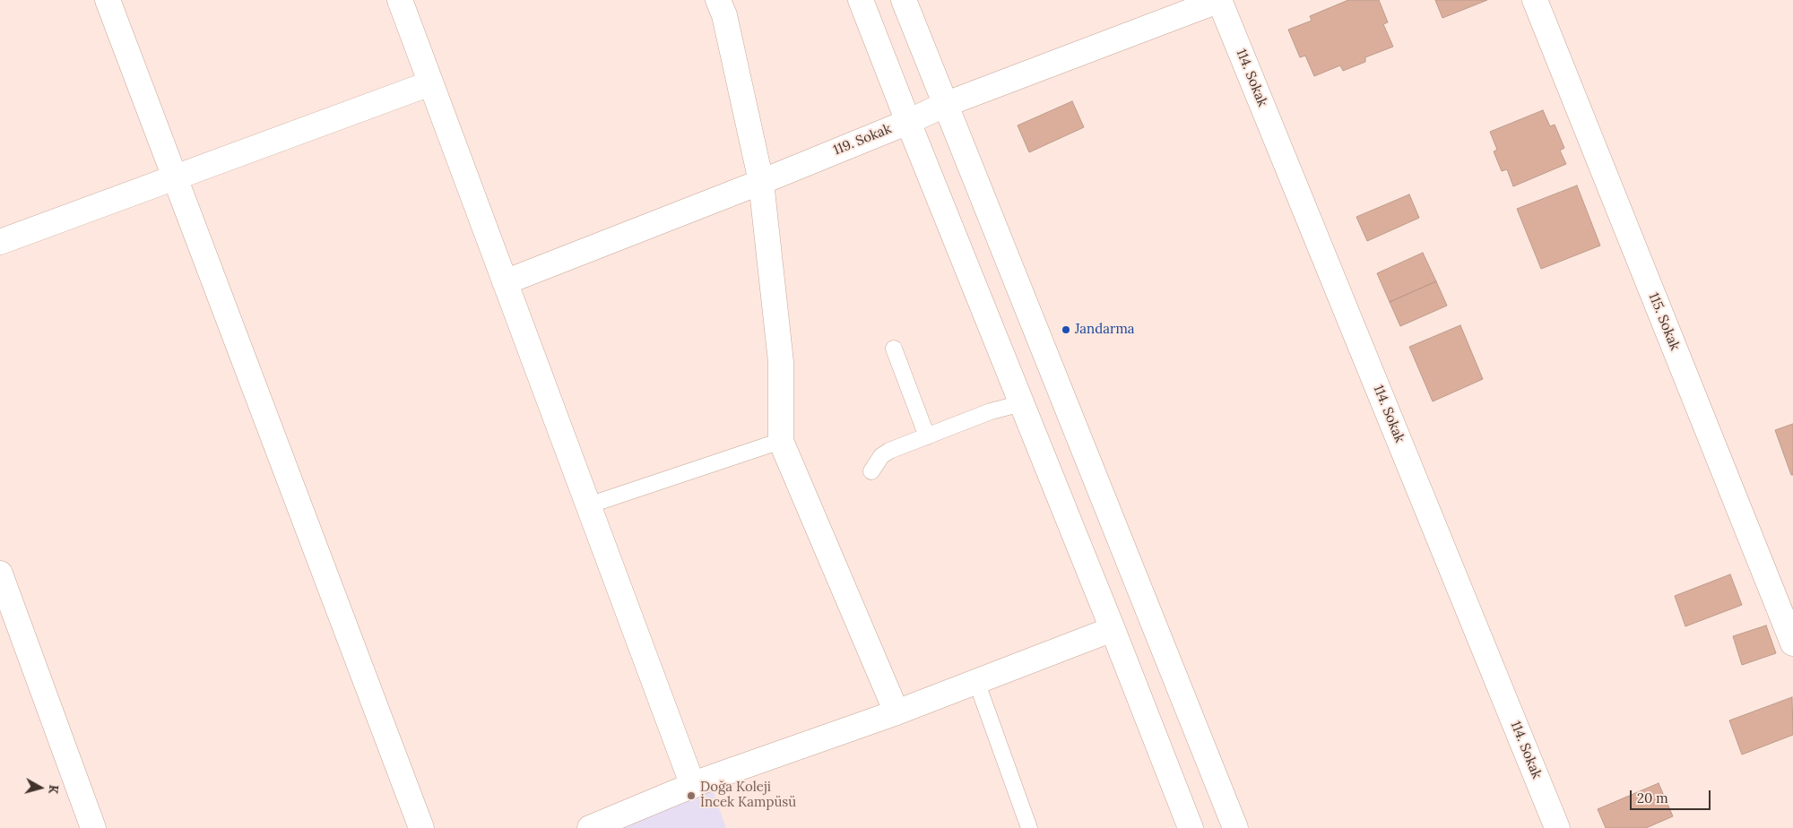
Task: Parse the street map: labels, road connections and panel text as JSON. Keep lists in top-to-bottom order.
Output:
{
  "streets": {
    "street": ["114. Sokak", "119. Sokak", "115. Sokak"]
  },
  "crossings": [
    ["114. Sokak", "119. Sokak"]
  ],
  "places": ["Jandarma", "Doğa Koleji İncek Kampüsü"],
  "scale_bar": "20 m",
  "north": "right"
}
